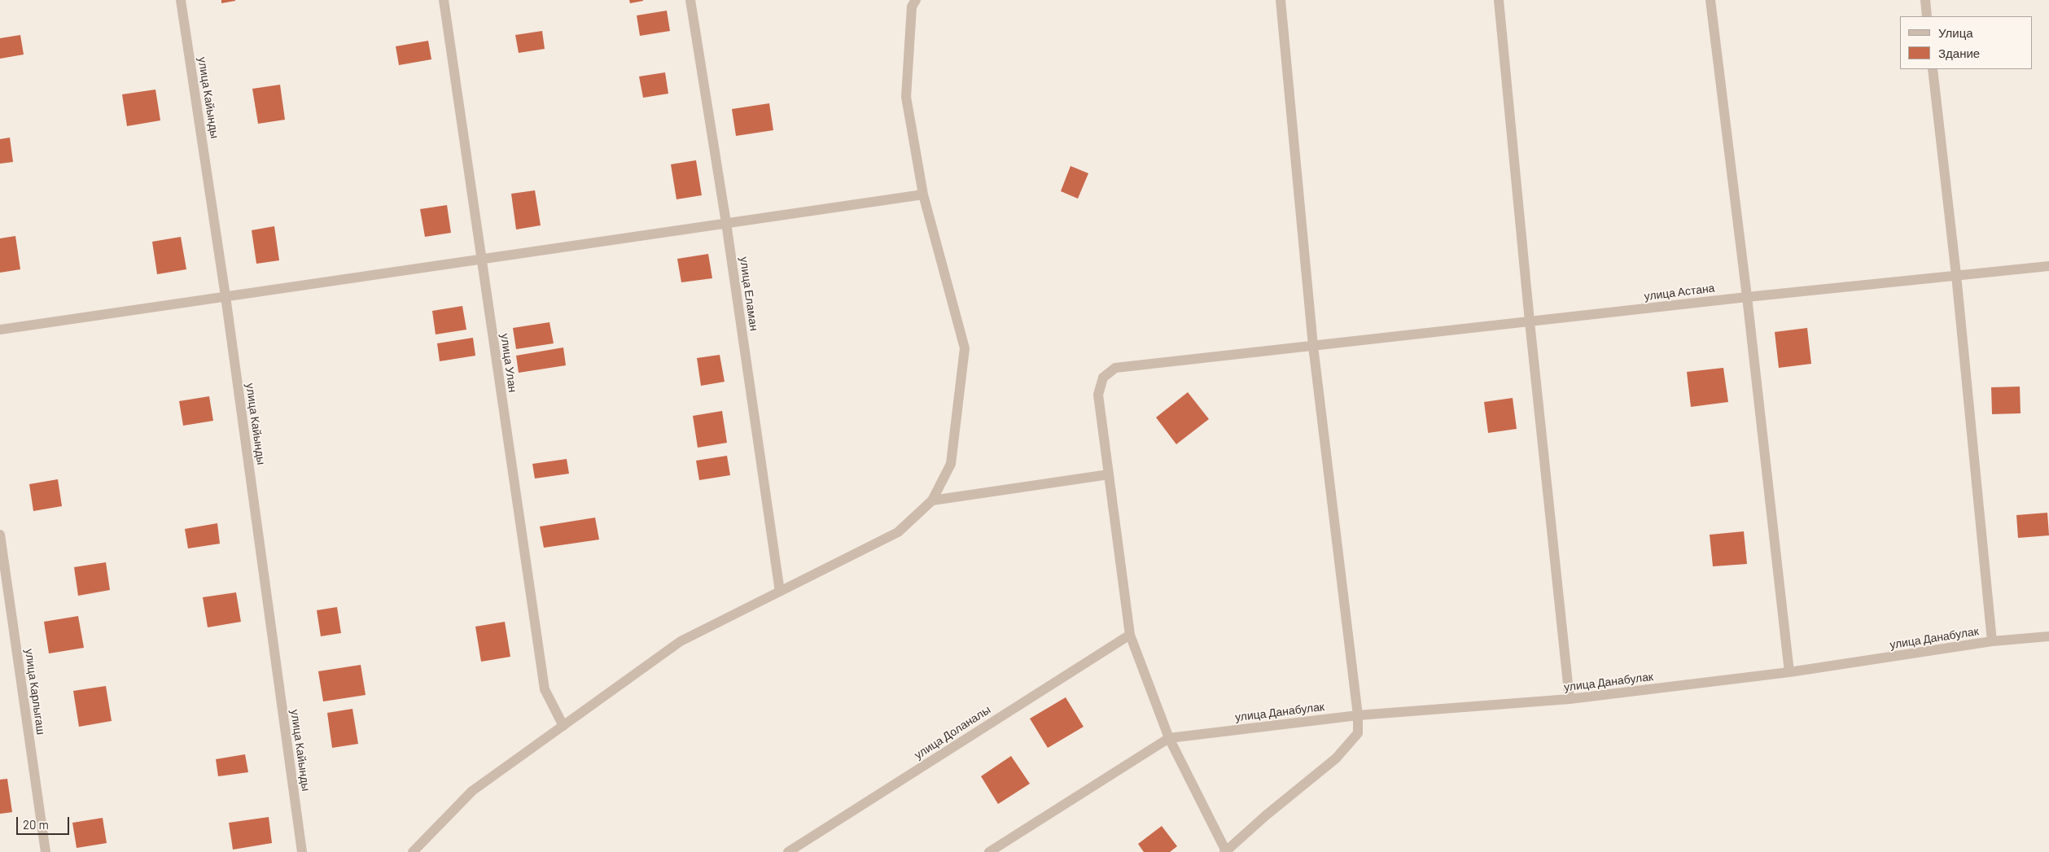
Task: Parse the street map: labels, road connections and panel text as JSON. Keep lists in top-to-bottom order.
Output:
{
  "streets": {
    "street": [
      "улица Кайынды",
      "улица Астана",
      "улица Еламан",
      "улица Улан",
      "улица Данабулак",
      "улица Карлыгаш",
      "улица Доланалы"
    ]
  },
  "crossings": [
    ["улица Астана", "улица Данабулак"],
    ["улица Астана", "улица Доланалы"]
  ],
  "legend": ["Улица", "Здание"],
  "scale_bar": "20 m"
}
